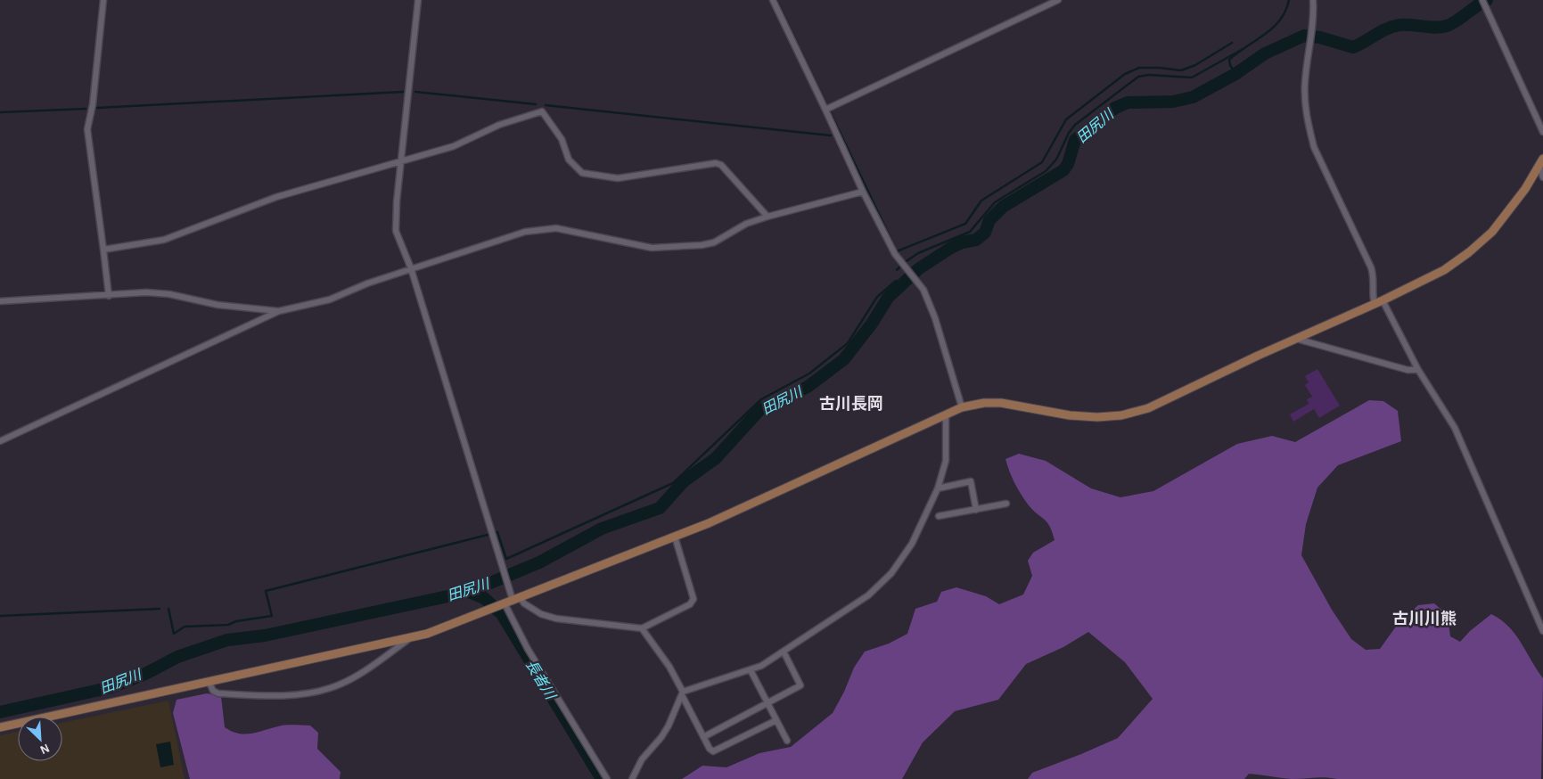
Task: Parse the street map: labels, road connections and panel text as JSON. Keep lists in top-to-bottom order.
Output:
{
  "districts": ["古川長岡", "古川川熊"],
  "water": ["田尻川", "長者川"],
  "north": "bottom right"
}
